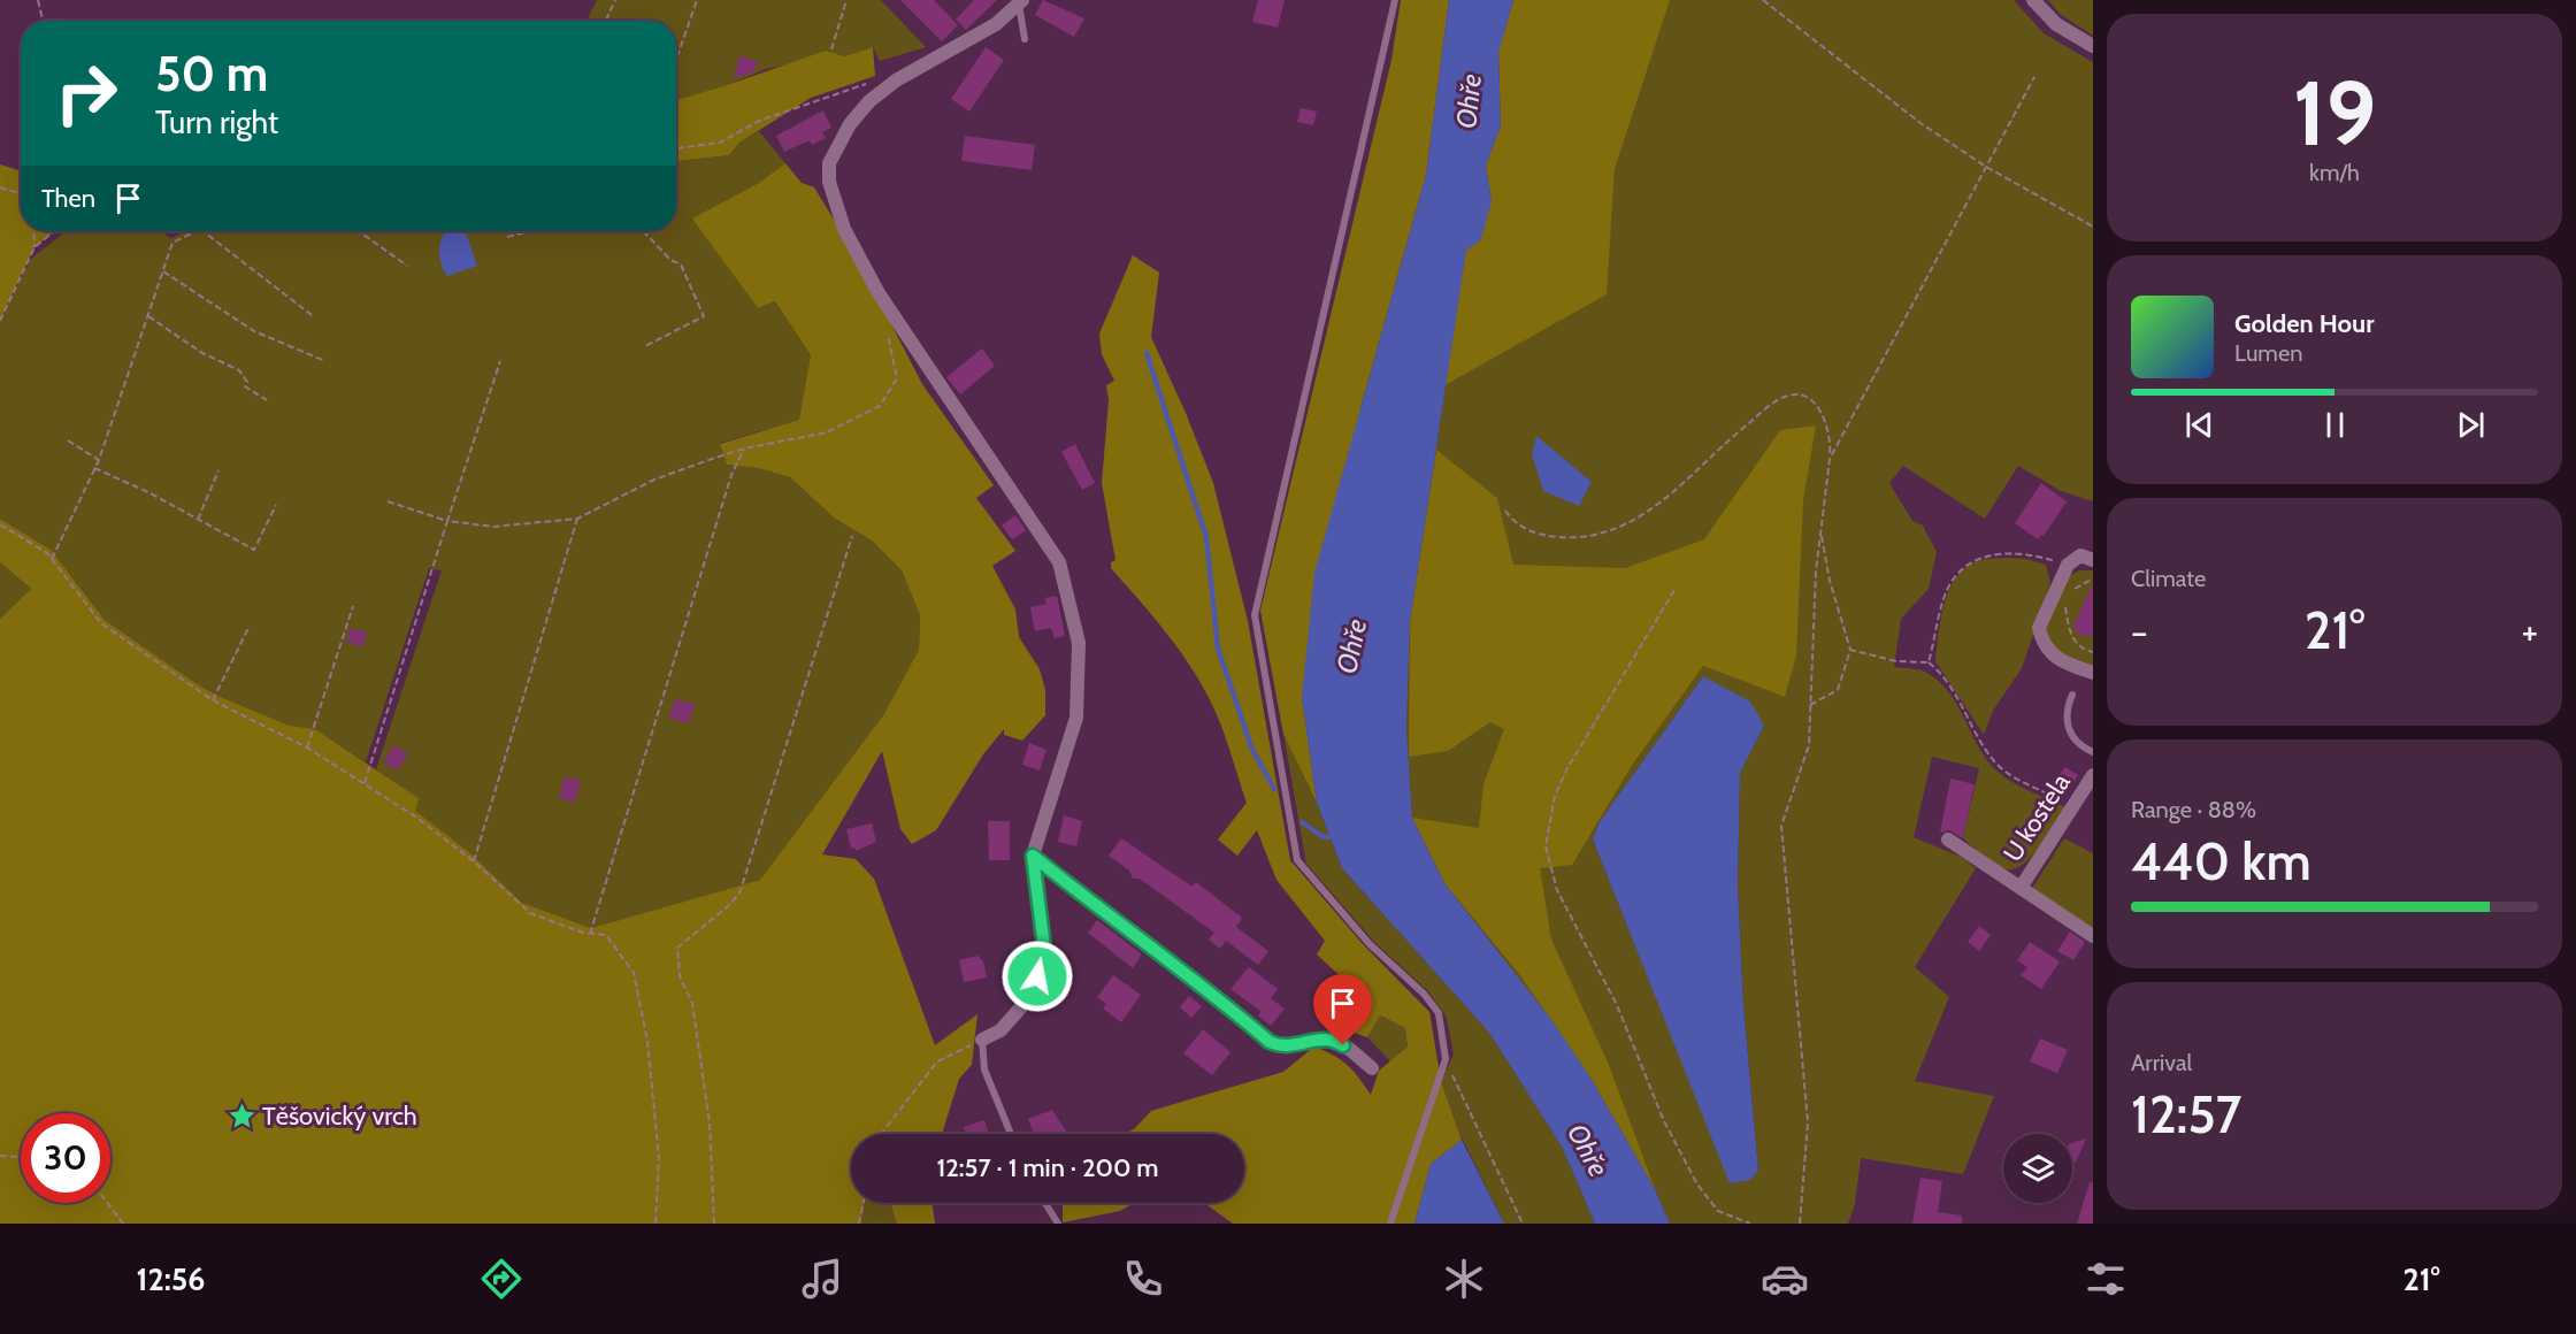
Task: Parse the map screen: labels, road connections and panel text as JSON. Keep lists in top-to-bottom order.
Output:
{
  "streets": {
    "street": ["U kostela"]
  },
  "water": ["Ohře"],
  "places": {
    "place": ["Těšovický vrch"]
  },
  "page": {
    "tile": [
      ["19", "km/h"],
      "Climate",
      ["Range · 88%", "440 km"],
      ["Arrival", "12:57"]
    ],
    "turn": ["50 m", "Turn right"],
    "then": "Then",
    "song": ["Golden Hour", "Lumen"],
    "heat": ["−", "21°", "+"],
    "limit": "30",
    "trip": "12:57 · 1 min · 200 m",
    "tabs": ["12:56", "21°"]
  }
}
